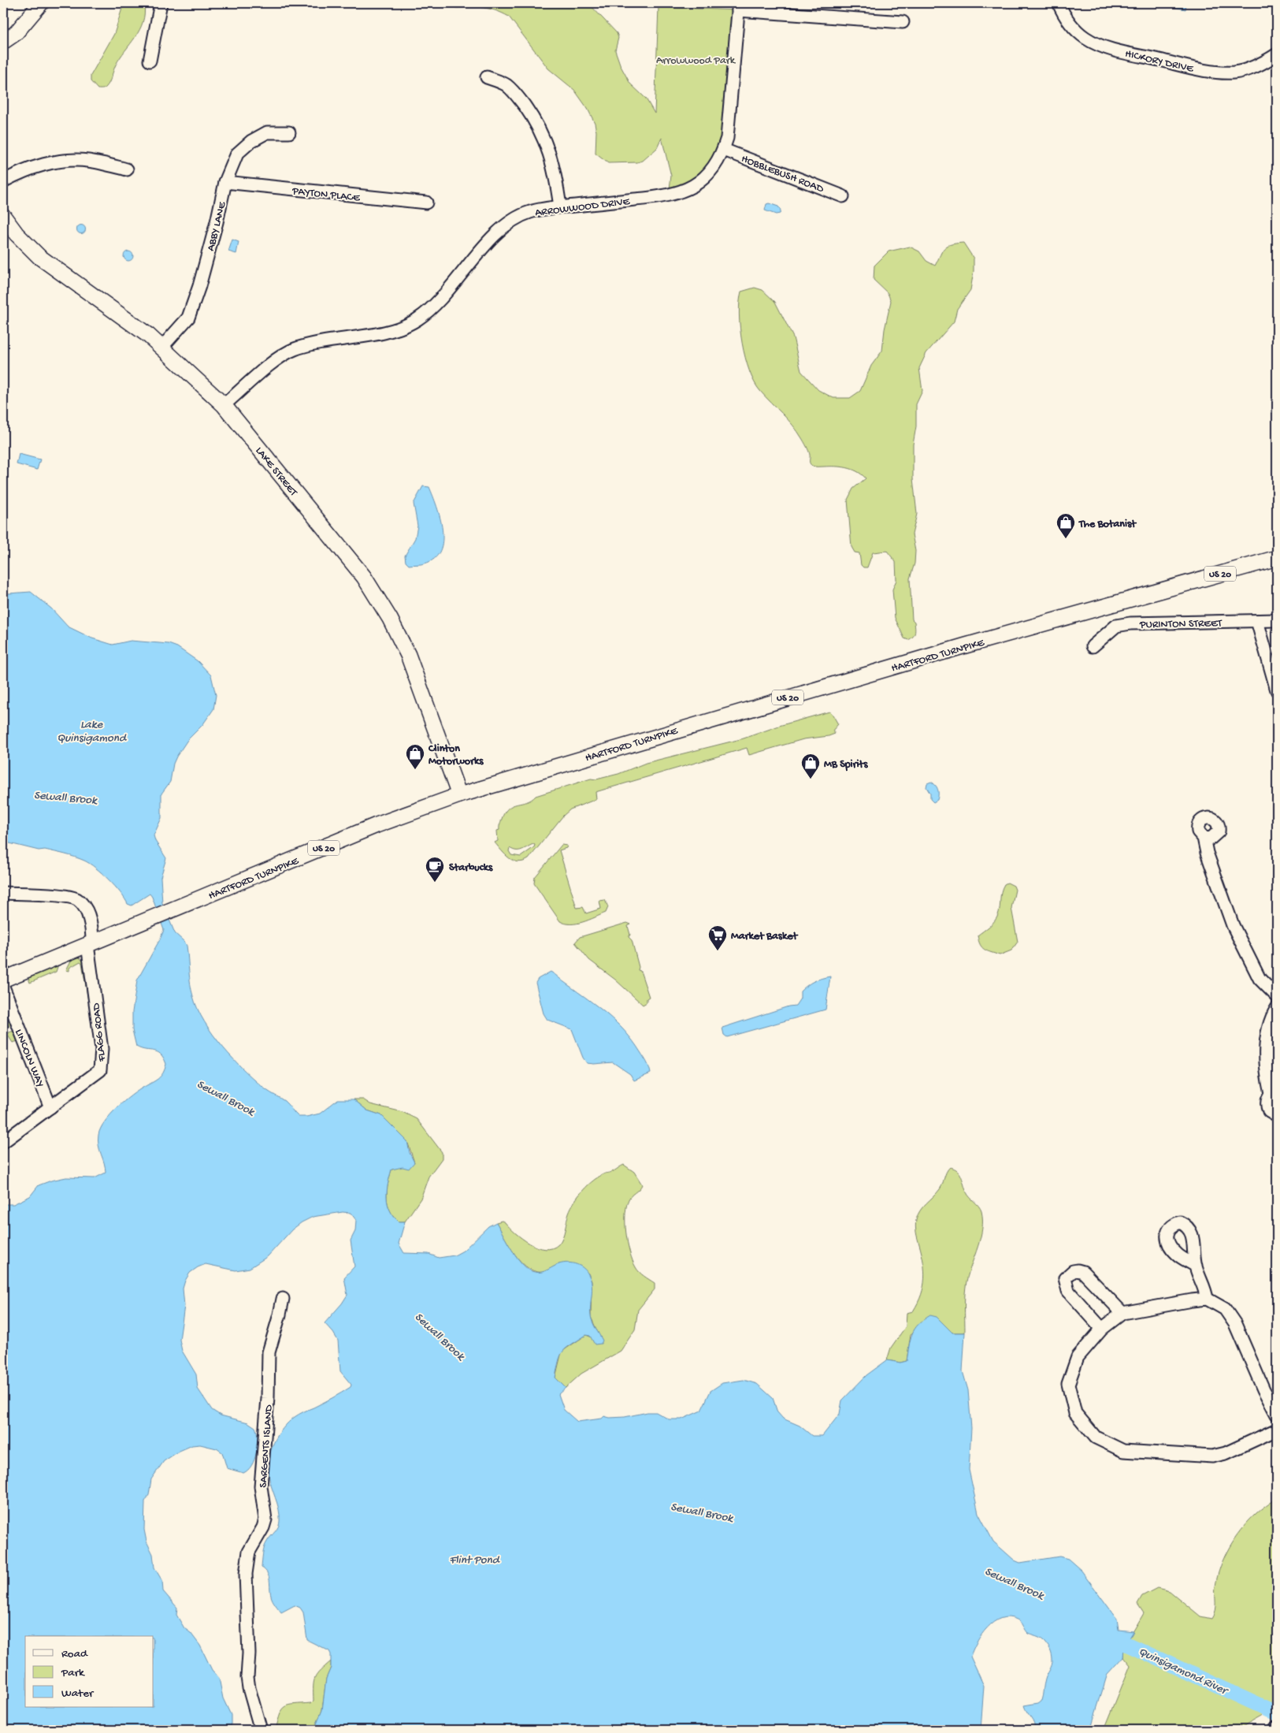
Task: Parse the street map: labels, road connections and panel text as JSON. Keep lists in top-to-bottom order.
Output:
{
  "streets": {
    "main road": ["LAKE STREET", "US 20", "HARTFORD TURNPIKE"],
    "street": [
      "HICKORY DRIVE",
      "HOBBLEBUSH ROAD",
      "PAYTON PLACE",
      "ARROWWOOD DRIVE",
      "ABBY LANE",
      "PURINTON STREET",
      "FLAGG ROAD",
      "LINCOLN WAY",
      "SARGENTS ISLAND"
    ]
  },
  "crossings": [
    ["HOBBLEBUSH ROAD", "ARROWWOOD DRIVE"],
    ["PAYTON PLACE", "ABBY LANE"],
    ["ARROWWOOD DRIVE", "LAKE STREET"],
    ["ABBY LANE", "LAKE STREET"],
    ["LAKE STREET", "HARTFORD TURNPIKE"],
    ["HARTFORD TURNPIKE", "FLAGG ROAD"],
    ["FLAGG ROAD", "LINCOLN WAY"]
  ],
  "water": [
    "Lake Quinsigamond",
    "Sewall Brook",
    "Flint Pond",
    "Quinsigamond River"
  ],
  "parks": ["Arrowwood Park"],
  "places": {
    "shop": ["The Botanist", "Clinton Motorworks", "MB Spirits"],
    "cafe": ["Starbucks"],
    "supermarket": ["Market Basket"]
  },
  "legend": ["Road", "Park", "Water"]
}
